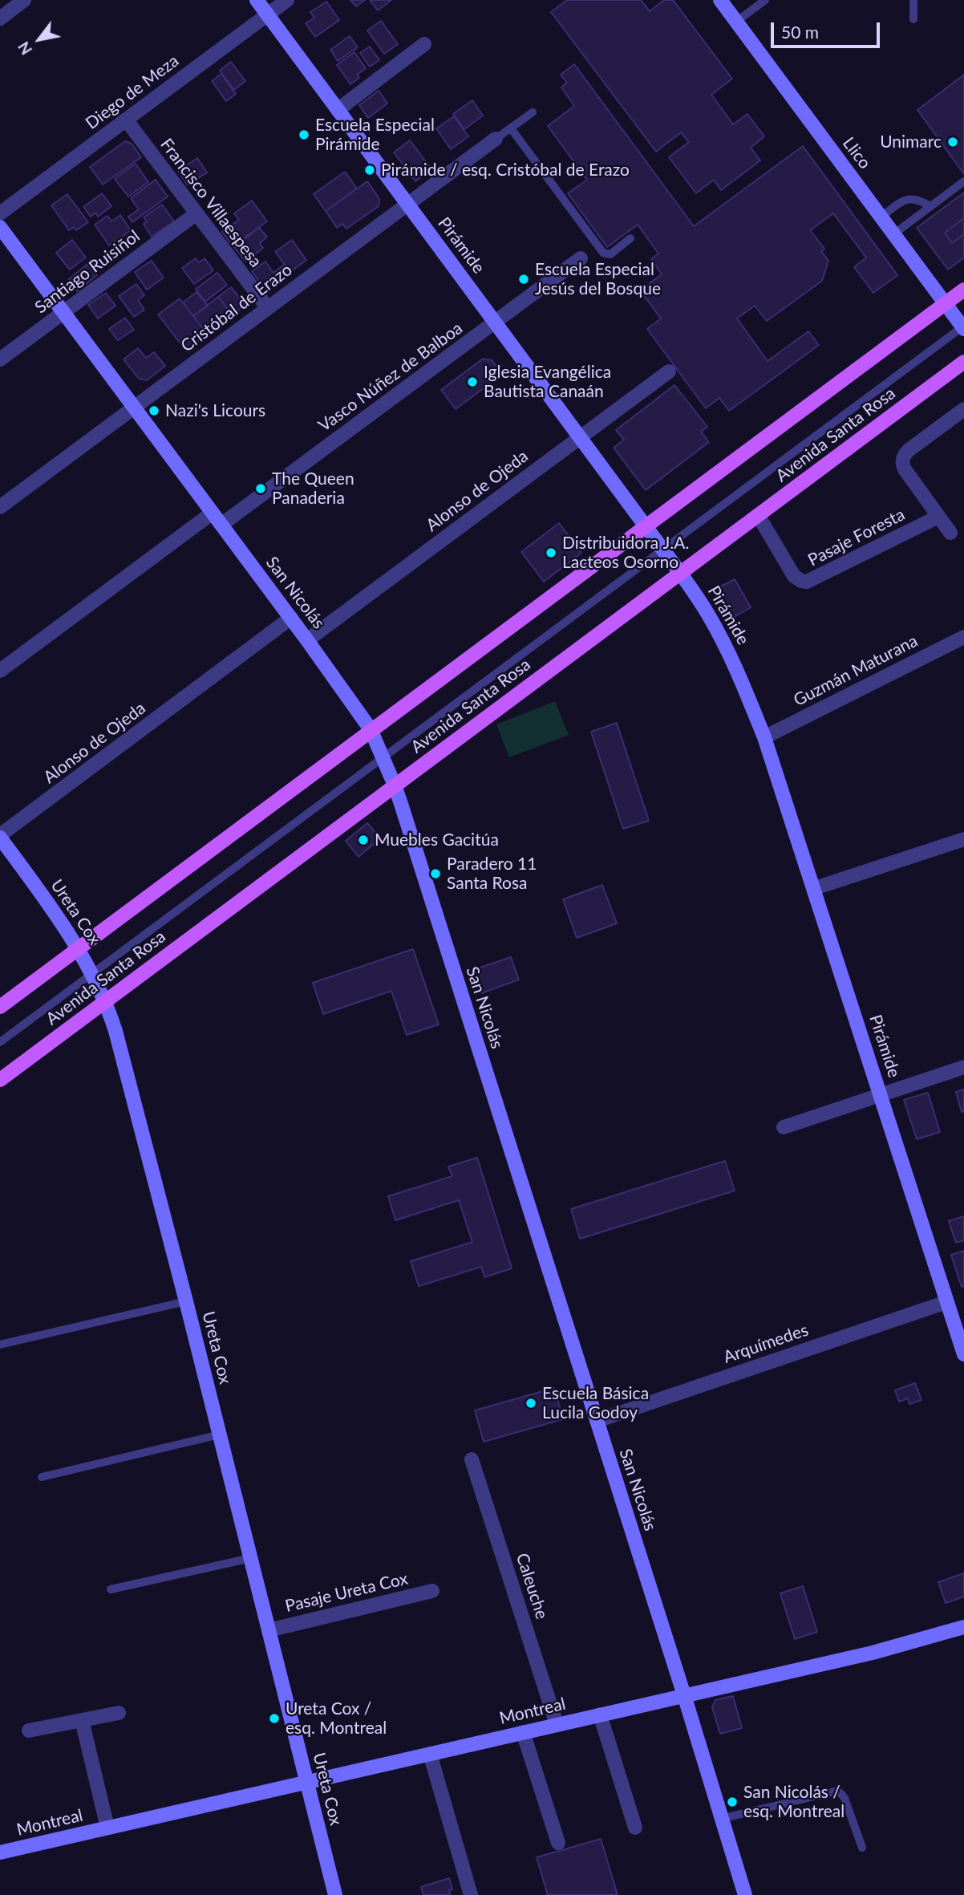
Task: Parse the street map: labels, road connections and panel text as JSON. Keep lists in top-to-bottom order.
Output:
{
  "streets": {
    "main road": ["Avenida Santa Rosa"],
    "street": [
      "Diego de Meza",
      "Llico",
      "Francisco Villaespesa",
      "Pirámide",
      "Santiago Ruisiñol",
      "Cristóbal de Erazo",
      "Vasco Núñez de Balboa",
      "Alonso de Ojeda",
      "Pasaje Foresta",
      "San Nicolás",
      "Guzmán Maturana",
      "Ureta Cox",
      "Arquímedes",
      "Caleuche",
      "Pasaje Ureta Cox",
      "Montreal"
    ]
  },
  "crossings": [
    ["Diego de Meza", "Francisco Villaespesa"],
    ["Diego de Meza", "Pirámide"],
    ["Francisco Villaespesa", "Santiago Ruisiñol"],
    ["Francisco Villaespesa", "Cristóbal de Erazo"],
    ["Pirámide", "Cristóbal de Erazo"],
    ["Pirámide", "Vasco Núñez de Balboa"],
    ["Pirámide", "Avenida Santa Rosa"],
    ["Pirámide", "Alonso de Ojeda"],
    ["Pirámide", "Guzmán Maturana"],
    ["Pirámide", "Arquímedes"],
    ["Santiago Ruisiñol", "San Nicolás"],
    ["Cristóbal de Erazo", "San Nicolás"],
    ["Vasco Núñez de Balboa", "San Nicolás"],
    ["Avenida Santa Rosa", "Pasaje Foresta"],
    ["Avenida Santa Rosa", "San Nicolás"],
    ["Avenida Santa Rosa", "Ureta Cox"],
    ["Alonso de Ojeda", "San Nicolás"],
    ["Alonso de Ojeda", "Ureta Cox"],
    ["San Nicolás", "Arquímedes"],
    ["San Nicolás", "Montreal"],
    ["Ureta Cox", "Pasaje Ureta Cox"],
    ["Ureta Cox", "Montreal"],
    ["Caleuche", "Montreal"]
  ],
  "places": [
    "Escuela Especial Pirámide",
    "Unimarc",
    "Pirámide / esq. Cristóbal de Erazo",
    "Escuela Especial Jesús del Bosque",
    "Iglesia Evangélica Bautista Canaán",
    "Nazi's Licours",
    "The Queen Panaderia",
    "Distribuidora J.A. Lacteos Osorno",
    "Muebles Gacitúa",
    "Paradero 11 Santa Rosa",
    "Escuela Básica Lucila Godoy",
    "Ureta Cox / esq. Montreal",
    "San Nicolás / esq. Montreal"
  ],
  "scale_bar": "50 m",
  "north": "bottom left"
}
